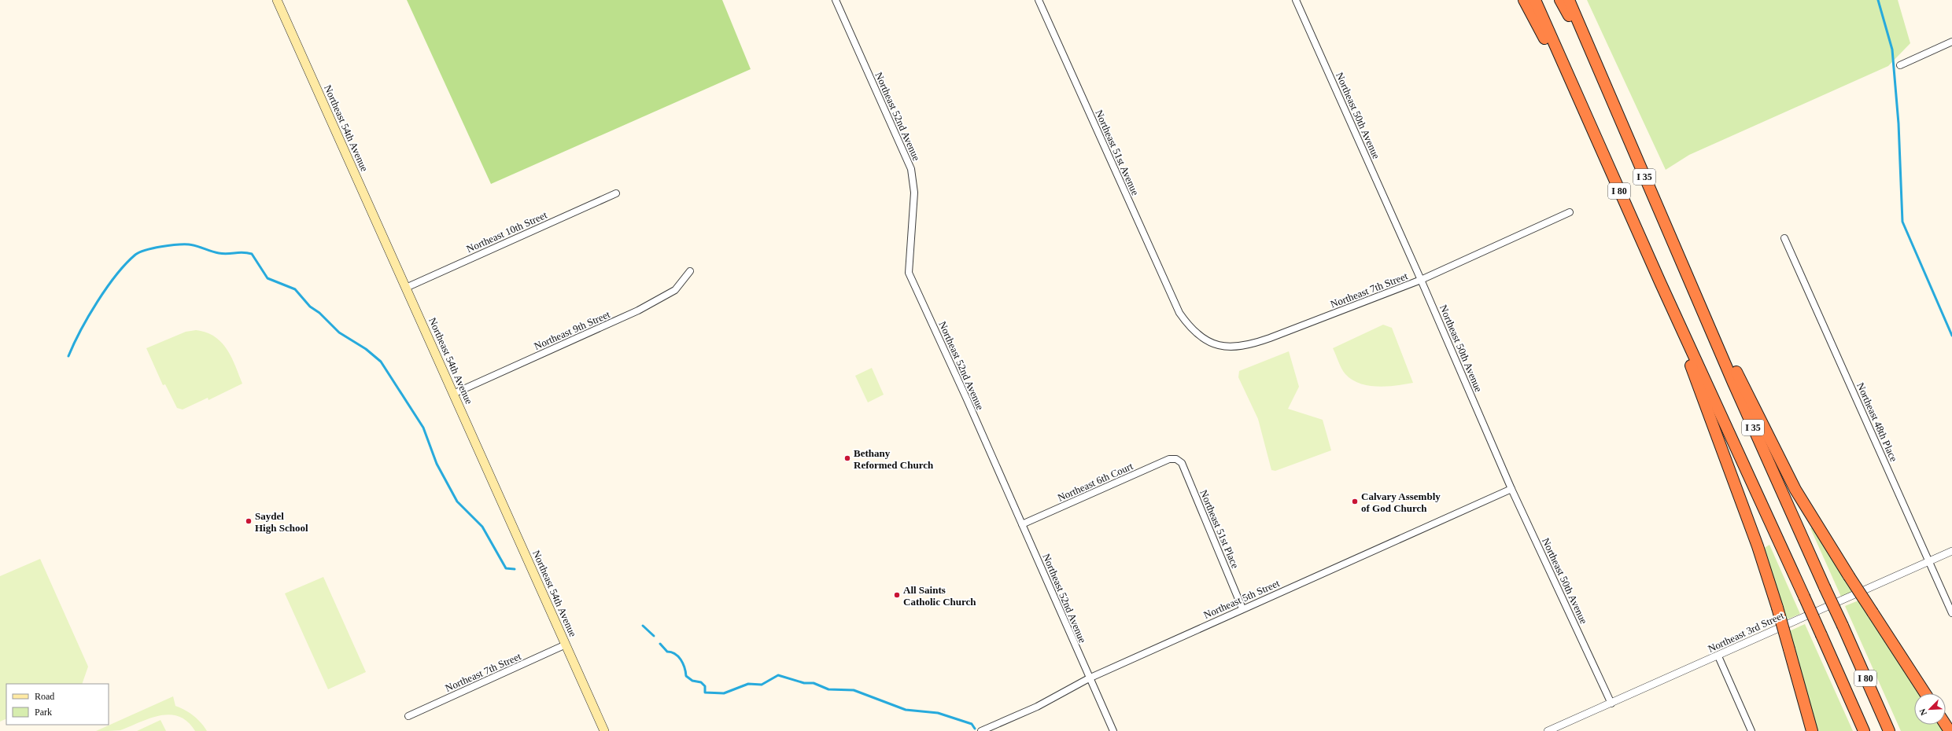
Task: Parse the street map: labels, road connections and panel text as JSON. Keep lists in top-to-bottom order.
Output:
{
  "streets": {
    "highway": ["I 35", "I 80"],
    "main road": ["Northeast 54th Avenue"],
    "street": [
      "Northeast 50th Avenue",
      "Northeast 52nd Avenue",
      "Northeast 51st Avenue",
      "Northeast 10th Street",
      "Northeast 7th Street",
      "Northeast 9th Street",
      "Northeast 48th Place",
      "Northeast 6th Court",
      "Northeast 51st Place",
      "Northeast 5th Street",
      "Northeast 3rd Street"
    ]
  },
  "crossings": [
    ["Northeast 50th Avenue", "Northeast 7th Street"],
    ["Northeast 50th Avenue", "Northeast 5th Street"],
    ["Northeast 50th Avenue", "Northeast 3rd Street"],
    ["Northeast 52nd Avenue", "Northeast 6th Court"],
    ["Northeast 52nd Avenue", "Northeast 5th Street"],
    ["Northeast 54th Avenue", "Northeast 10th Street"],
    ["Northeast 54th Avenue", "Northeast 7th Street"],
    ["Northeast 54th Avenue", "Northeast 9th Street"],
    ["Northeast 51st Avenue", "Northeast 7th Street"],
    ["I 35", "I 80"],
    ["Northeast 48th Place", "Northeast 3rd Street"],
    ["Northeast 6th Court", "Northeast 51st Place"],
    ["Northeast 51st Place", "Northeast 5th Street"]
  ],
  "places": [
    "Bethany Reformed Church",
    "Calvary Assembly of God Church",
    "Saydel High School",
    "All Saints Catholic Church"
  ],
  "legend": ["Road", "Park"],
  "north": "bottom left"
}
